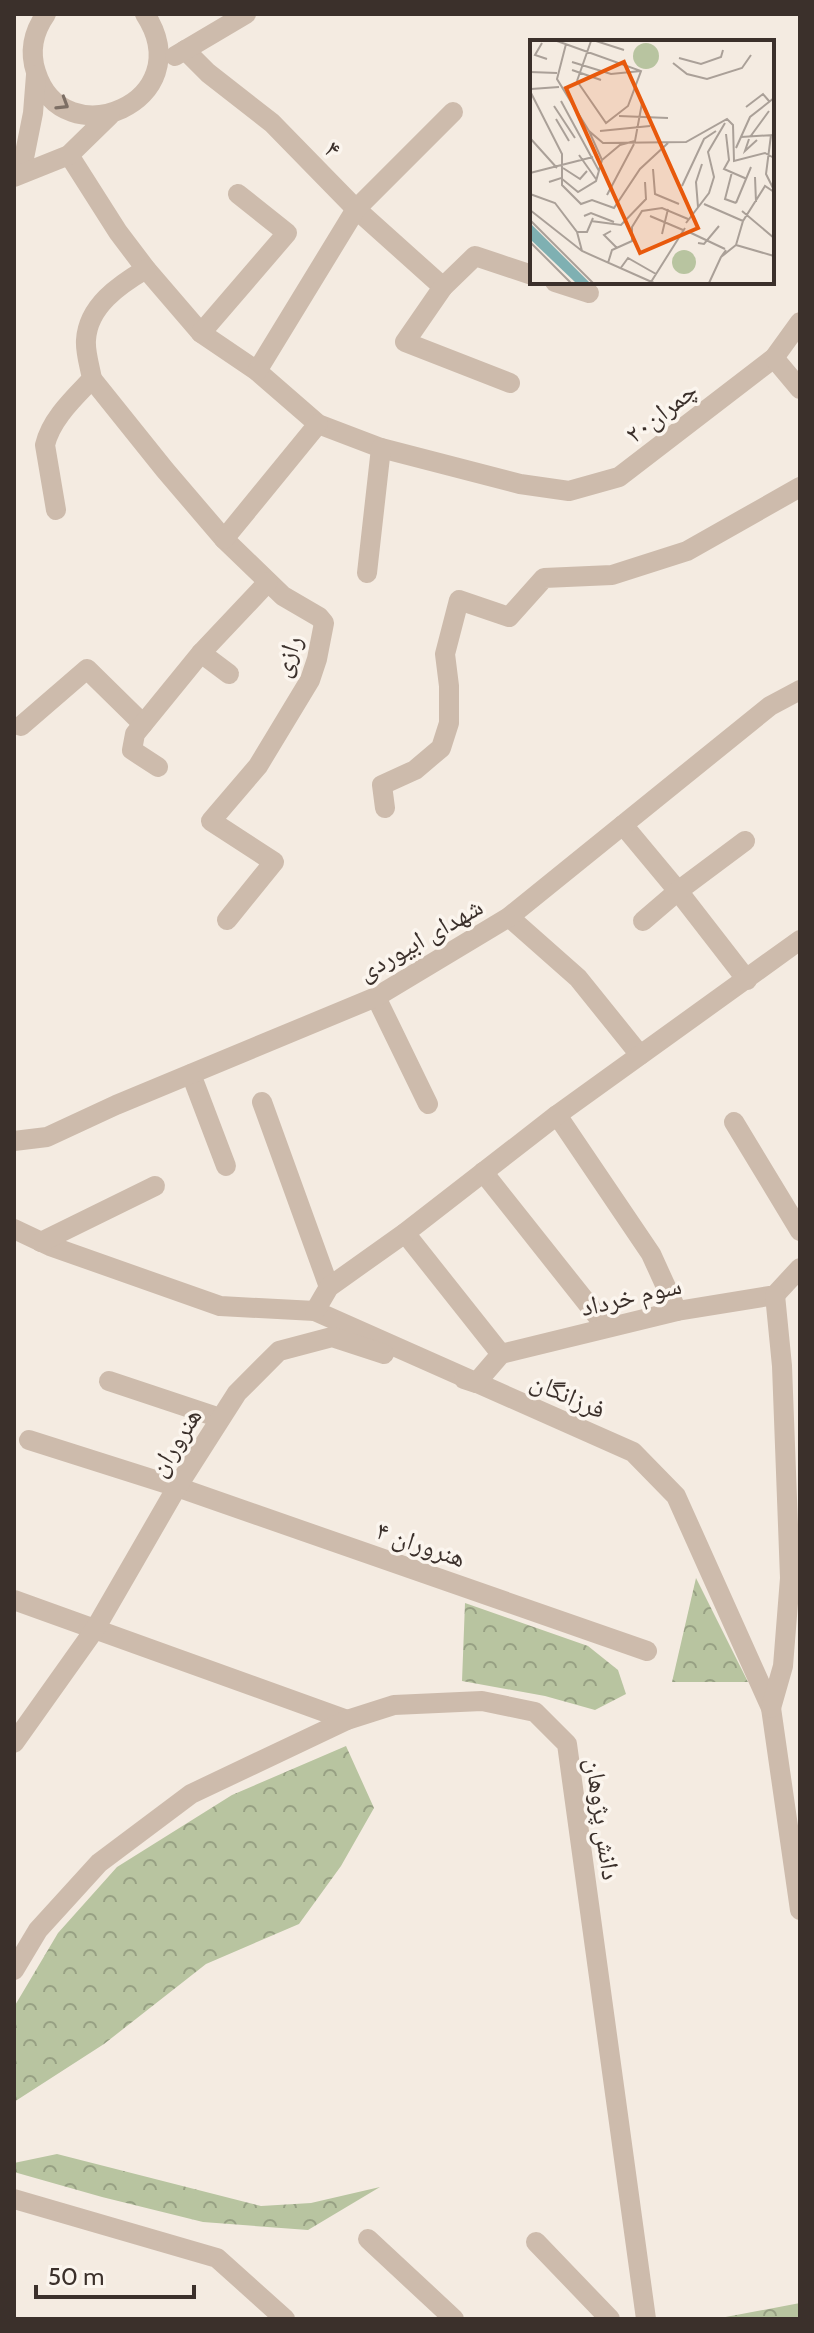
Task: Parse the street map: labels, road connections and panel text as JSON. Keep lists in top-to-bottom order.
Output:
{
  "streets": {
    "street": [
      "۴",
      "چمران۲۰",
      "رازی",
      "شهدای ابیوردی",
      "سوم خرداد",
      "فرزانگان",
      "هنروران",
      "هنروران ۴",
      "دانش پژوهان"
    ]
  },
  "crossings": [
    ["فرزانگان", "هنروران"],
    ["هنروران", "هنروران ۴"]
  ],
  "scale_bar": "50 m"
}
